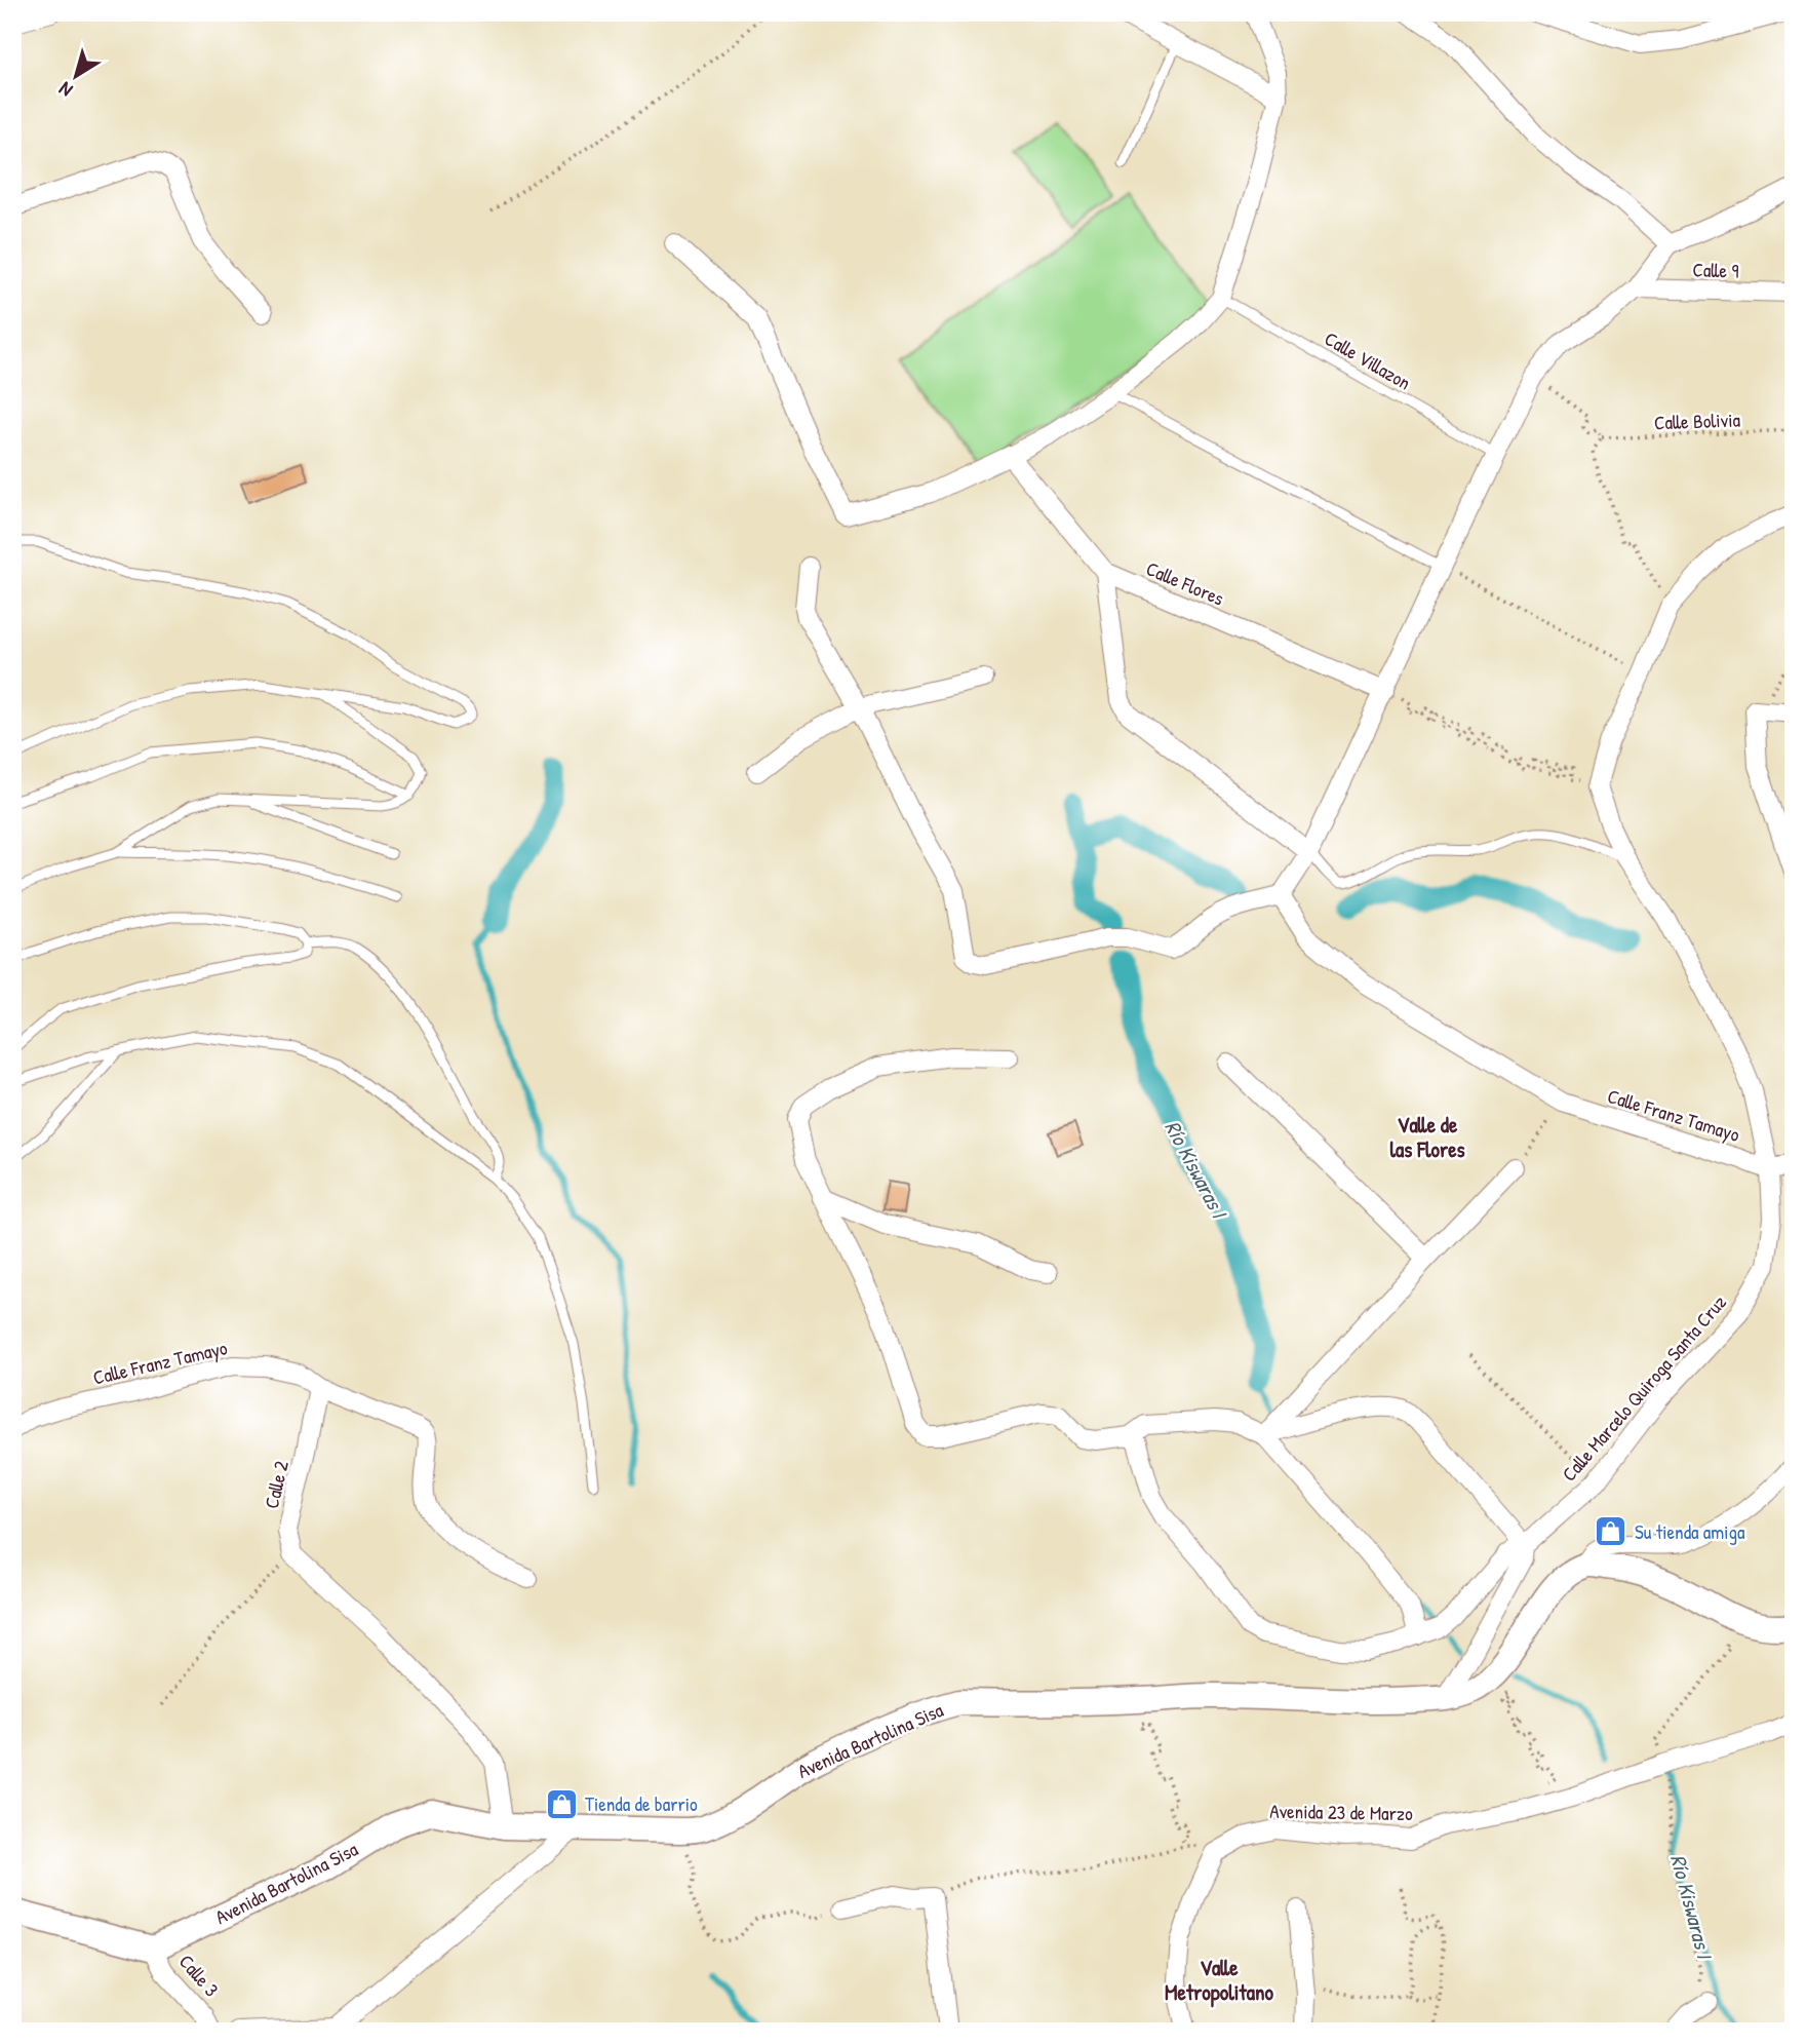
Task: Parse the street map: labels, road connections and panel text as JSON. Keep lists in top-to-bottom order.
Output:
{
  "streets": {
    "street": [
      "Calle 9",
      "Calle Flores",
      "Calle Franz Tamayo",
      "Calle Marcelo Quiroga Santa Cruz",
      "Calle 2",
      "Avenida Bartolina Sisa",
      "Avenida 23 de Marzo",
      "Calle 3"
    ],
    "lane": ["Calle Villazon"],
    "path": ["Calle Bolivia"]
  },
  "crossings": [
    ["Calle Franz Tamayo", "Calle Marcelo Quiroga Santa Cruz"],
    ["Calle Franz Tamayo", "Calle 2"],
    ["Avenida Bartolina Sisa", "Calle 3"]
  ],
  "districts": ["Valle de las Flores", "Valle Metropolitano"],
  "water": ["Río Kiswaras I"],
  "places": {
    "shop": ["Su tienda amiga", "Tienda de barrio"]
  },
  "north": "bottom left"
}
